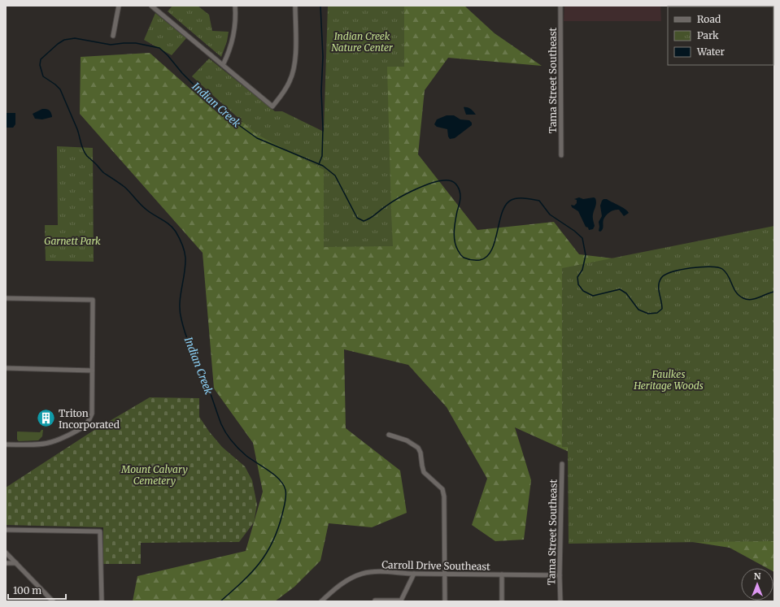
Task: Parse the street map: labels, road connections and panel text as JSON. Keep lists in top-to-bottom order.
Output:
{
  "streets": {
    "street": ["Tama Street Southeast", "Carroll Drive Southeast"]
  },
  "crossings": [
    ["Tama Street Southeast", "Carroll Drive Southeast"]
  ],
  "water": ["Indian Creek"],
  "parks": [
    "Indian Creek Nature Center",
    "Garnett Park",
    "Faulkes Heritage Woods",
    "Mount Calvary Cemetery"
  ],
  "places": {
    "building": ["Triton Incorporated"]
  },
  "legend": ["Road", "Park", "Water"],
  "scale_bar": "100 m",
  "north": "top"
}
